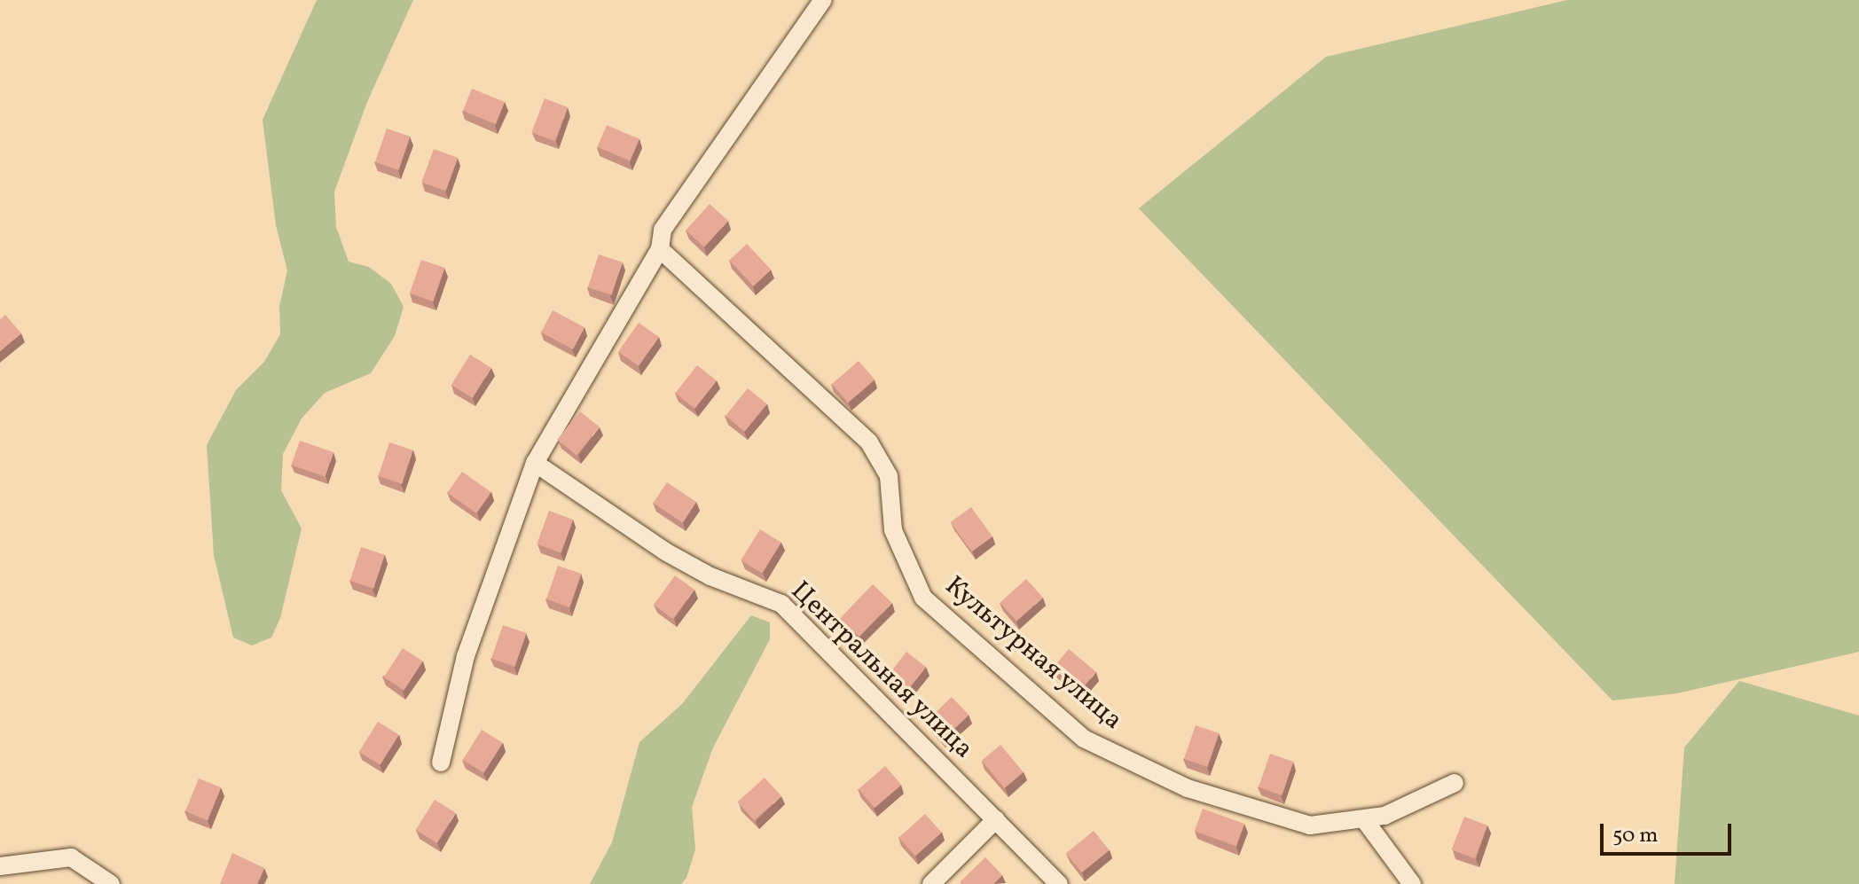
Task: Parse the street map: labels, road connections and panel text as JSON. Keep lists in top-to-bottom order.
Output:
{
  "streets": {
    "street": ["Культурная улица", "Центральная улица"]
  },
  "scale_bar": "50 m"
}
